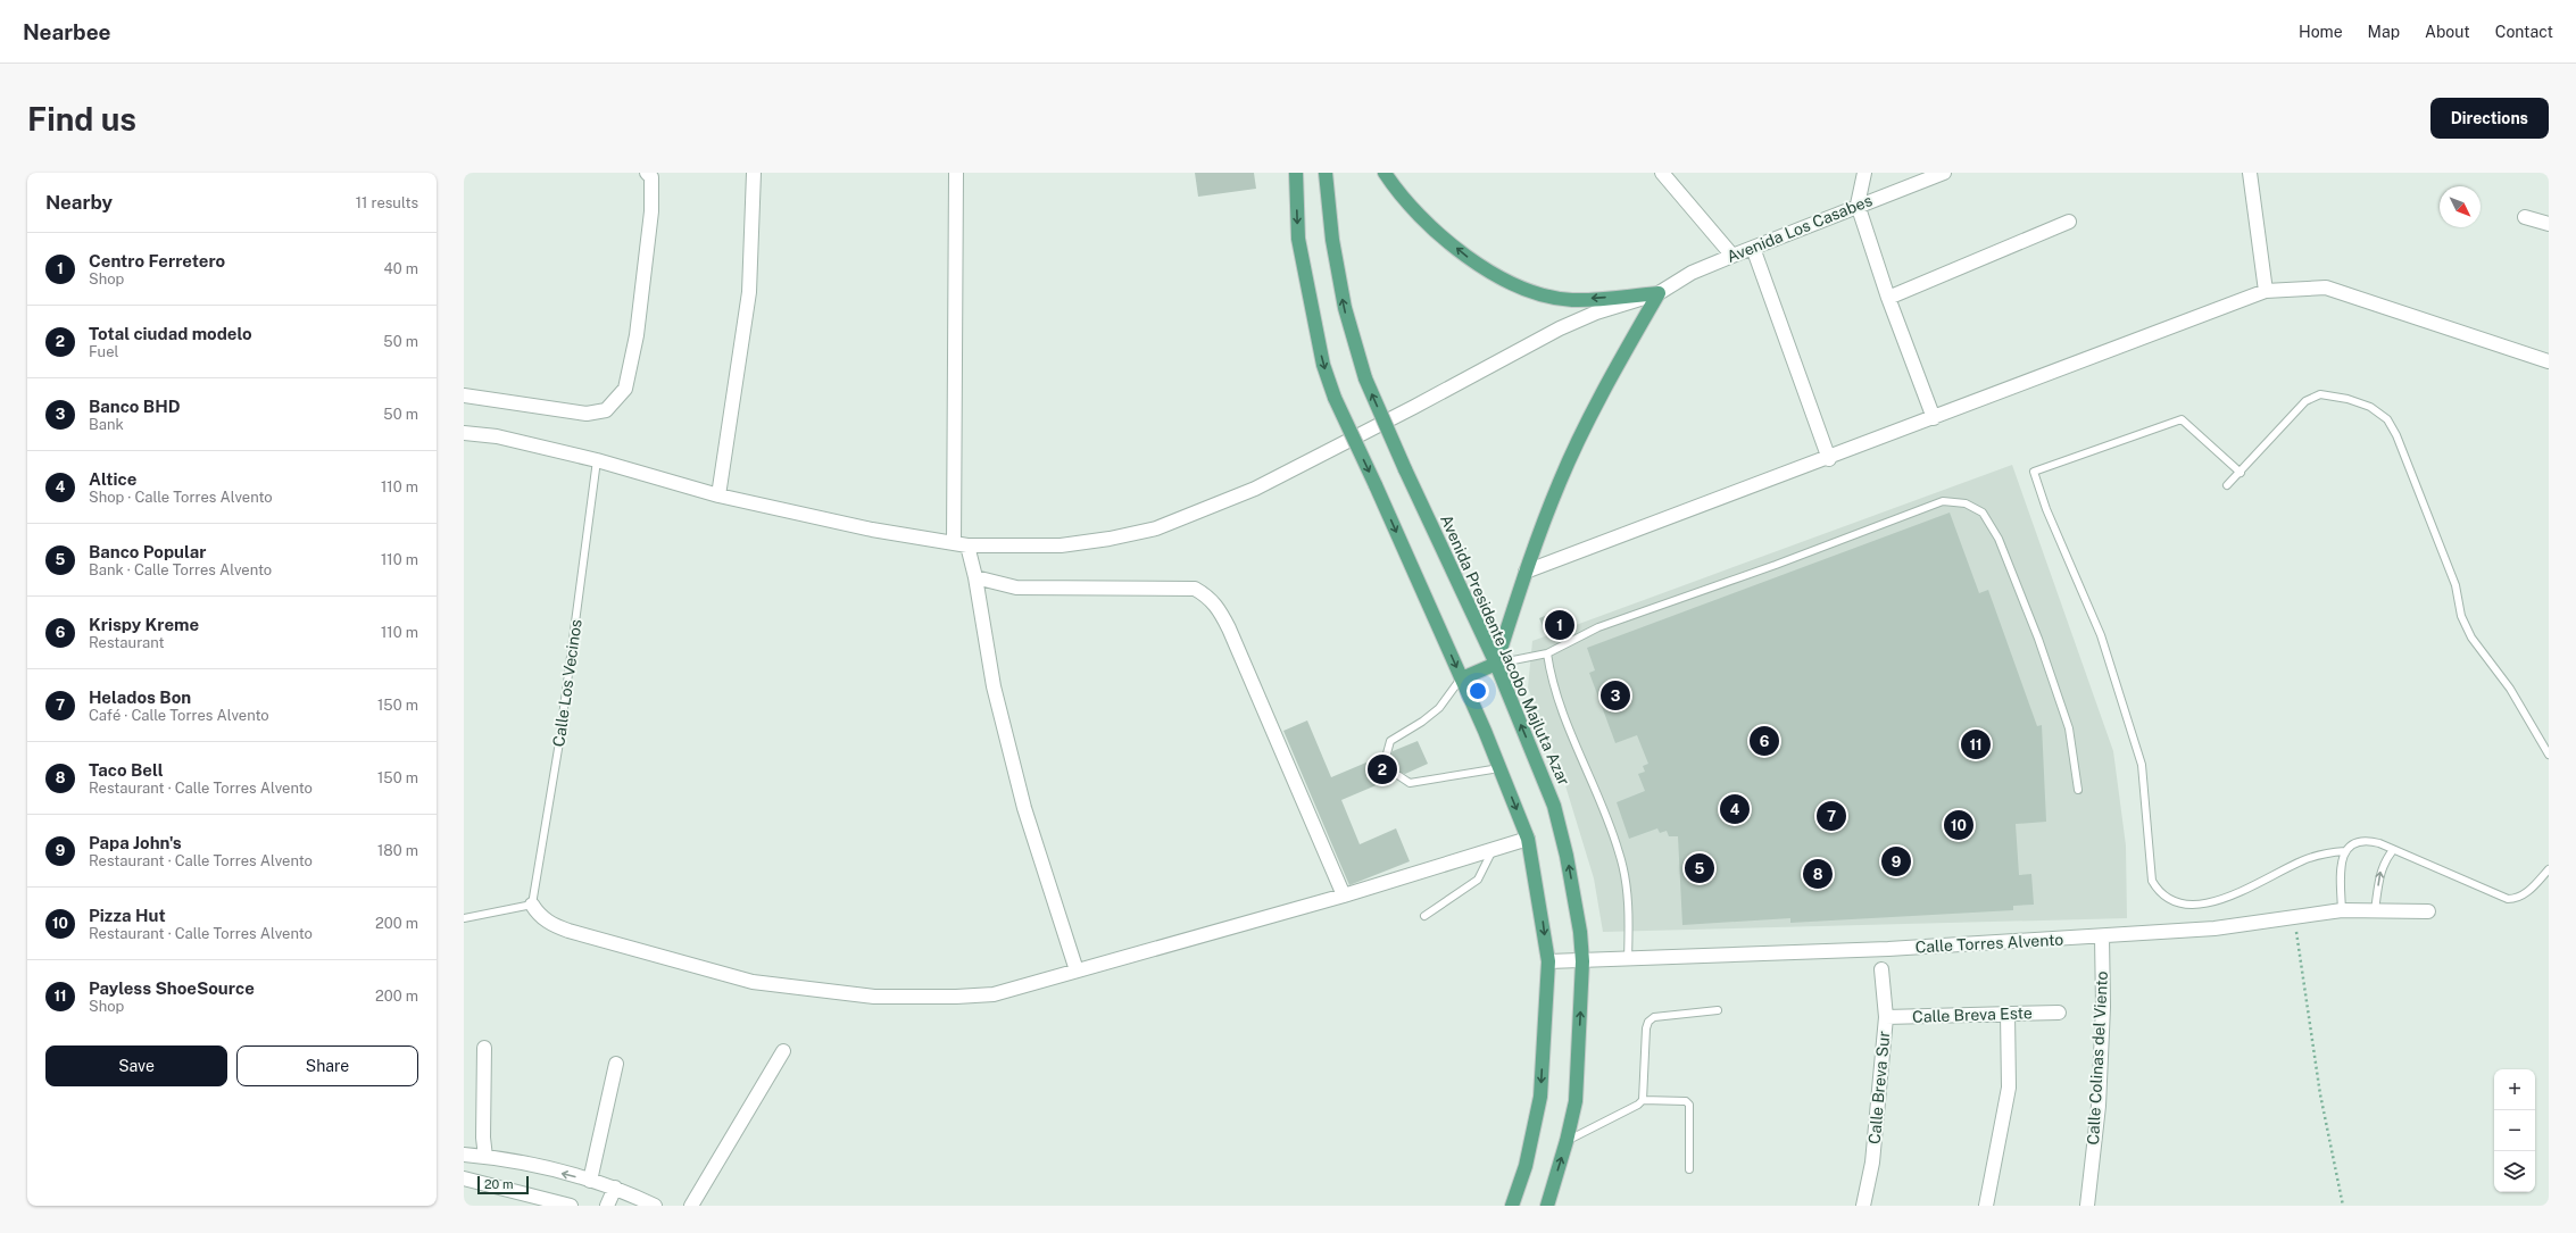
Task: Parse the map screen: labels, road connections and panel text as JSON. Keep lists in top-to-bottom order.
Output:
{
  "streets": {
    "main road": ["Avenida Presidente Jacobo Majluta Azar"],
    "street": [
      "Avenida Los Casabes",
      "Calle Torres Alvento",
      "Calle Breva Este",
      "Calle Colinas del Viento",
      "Calle Breva Sur"
    ],
    "lane": ["Calle Los Vecinos"]
  },
  "crossings": [
    ["Avenida Los Casabes", "Calle Los Vecinos"],
    ["Avenida Presidente Jacobo Majluta Azar", "Calle Torres Alvento"],
    ["Calle Torres Alvento", "Calle Colinas del Viento"],
    ["Calle Breva Este", "Calle Breva Sur"]
  ],
  "scale_bar": "20 m",
  "north": "bottom right",
  "page": {
    "header": "Nearbee",
    "nav": [
      "Home",
      "Map",
      "About",
      "Contact"
    ],
    "buttons": [
      "Directions",
      ["Save", "Share"]
    ],
    "title": "Find us",
    "heading": ["Nearby", "11 results"],
    "list": [
      {
        "mark": "1",
        "name": "Centro Ferretero",
        "note": "Shop",
        "value": "40 m"
      },
      {
        "mark": "2",
        "name": "Total ciudad modelo",
        "note": "Fuel",
        "value": "50 m"
      },
      {
        "mark": "3",
        "name": "Banco BHD",
        "note": "Bank",
        "value": "50 m"
      },
      {
        "mark": "4",
        "name": "Altice",
        "note": "Shop · Calle Torres Alvento",
        "value": "110 m"
      },
      {
        "mark": "5",
        "name": "Banco Popular",
        "note": "Bank · Calle Torres Alvento",
        "value": "110 m"
      },
      {
        "mark": "6",
        "name": "Krispy Kreme",
        "note": "Restaurant",
        "value": "110 m"
      },
      {
        "mark": "7",
        "name": "Helados Bon",
        "note": "Café · Calle Torres Alvento",
        "value": "150 m"
      },
      {
        "mark": "8",
        "name": "Taco Bell",
        "note": "Restaurant · Calle Torres Alvento",
        "value": "150 m"
      },
      {
        "mark": "9",
        "name": "Papa John's",
        "note": "Restaurant · Calle Torres Alvento",
        "value": "180 m"
      },
      {
        "mark": "10",
        "name": "Pizza Hut",
        "note": "Restaurant · Calle Torres Alvento",
        "value": "200 m"
      },
      {
        "mark": "11",
        "name": "Payless ShoeSource",
        "note": "Shop",
        "value": "200 m"
      }
    ],
    "pins": [
      "1",
      "3",
      "6",
      "11",
      "2",
      "4",
      "7",
      "10",
      "9",
      "5",
      "8"
    ],
    "map_buttons": ["+", "−"],
    "scale": "20 m"
  }
}
